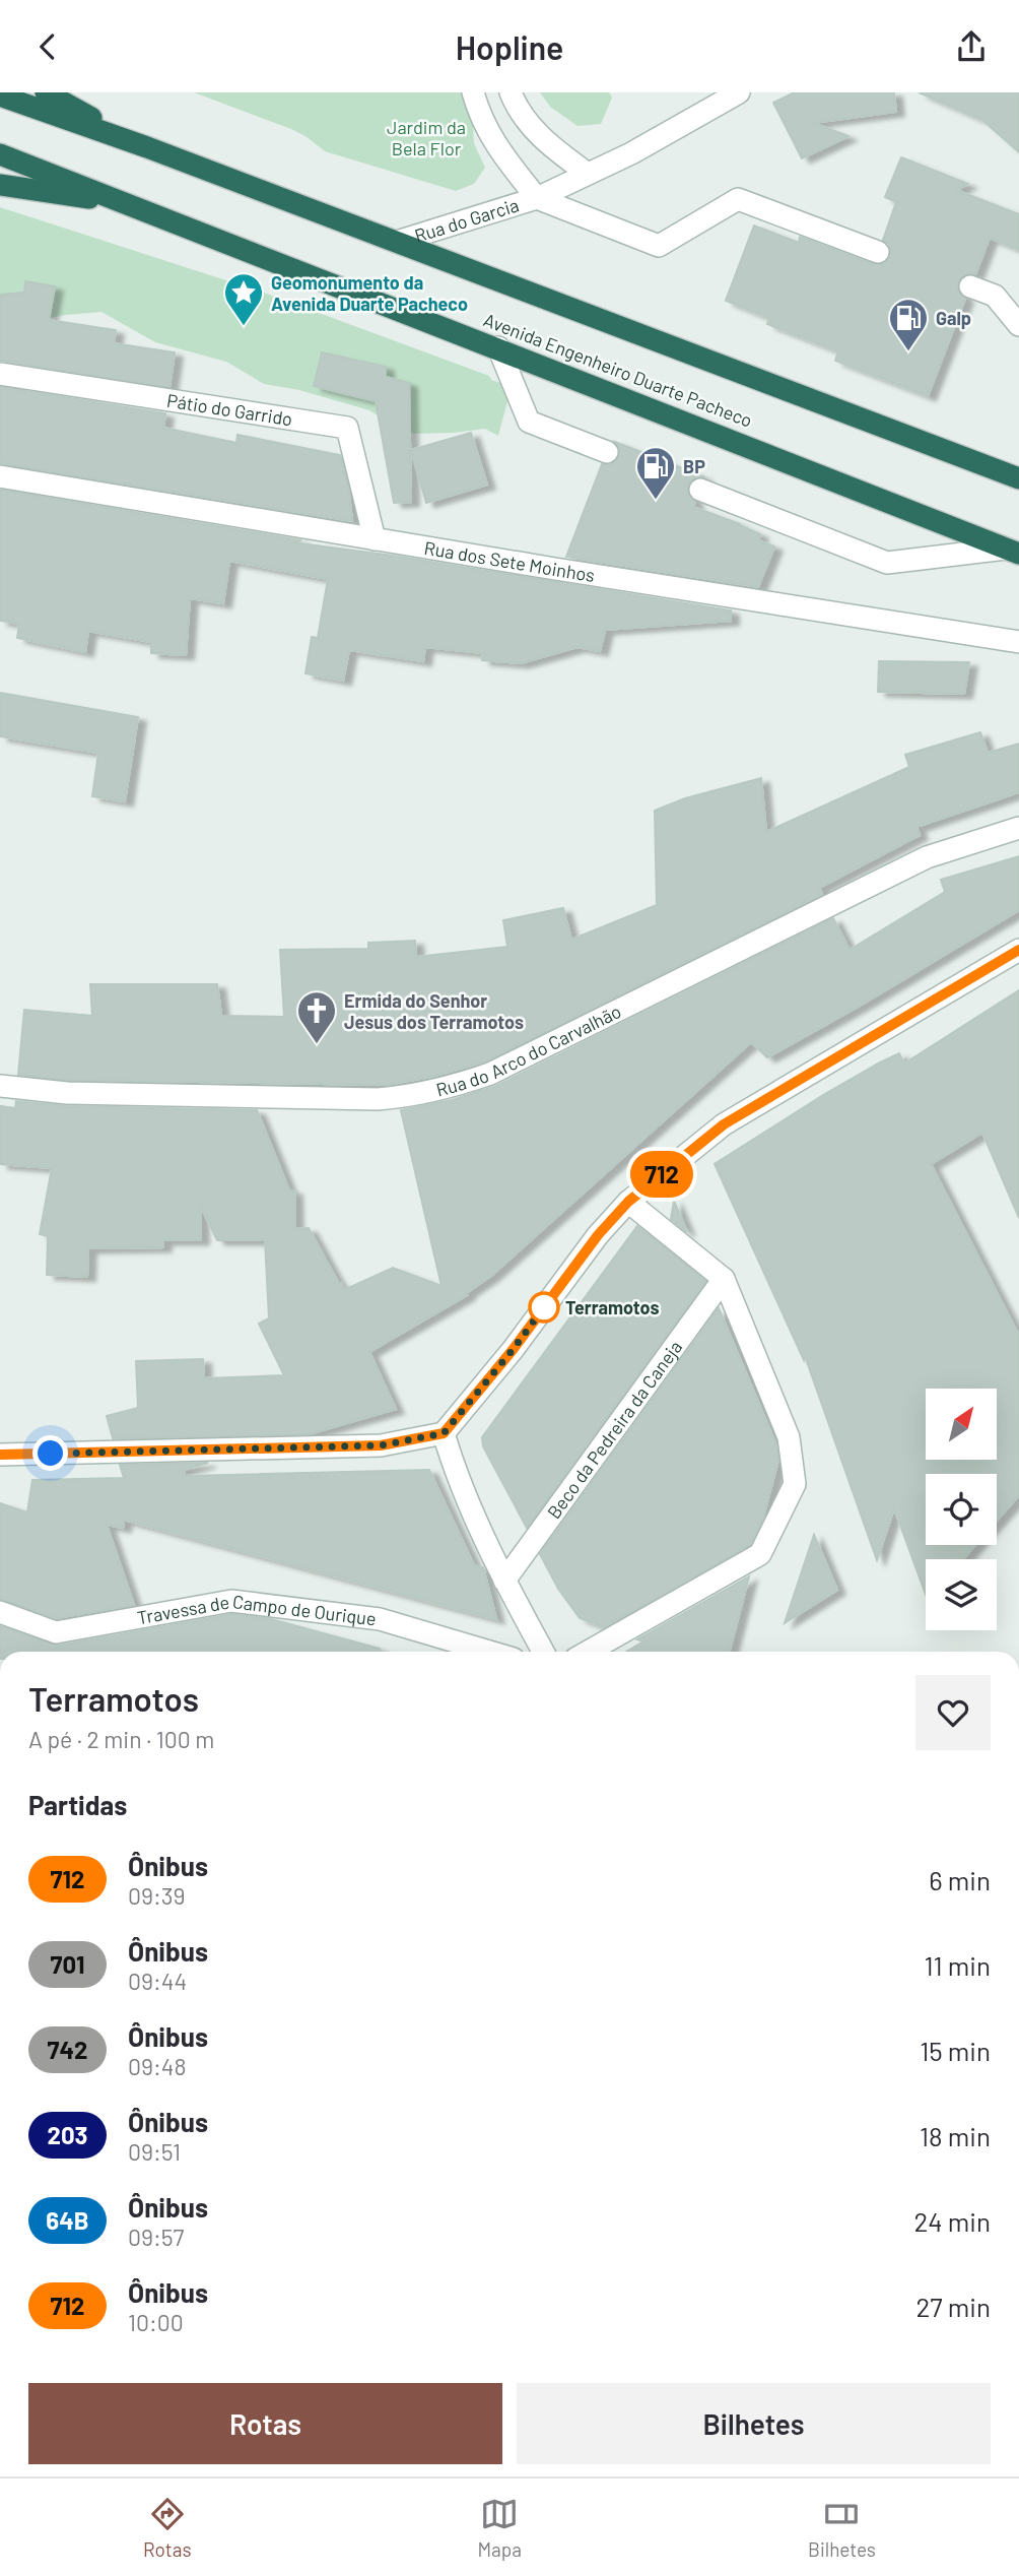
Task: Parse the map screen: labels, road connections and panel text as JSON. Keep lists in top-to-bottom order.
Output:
{
  "streets": {
    "highway": ["Avenida Engenheiro Duarte Pacheco"],
    "street": [
      "Rua do Garcia",
      "Pátio do Garrido",
      "Rua dos Sete Moinhos",
      "Rua do Arco do Carvalhão",
      "Beco da Pedreira da Caneja",
      "Travessa de Campo de Ourique"
    ]
  },
  "crossings": [
    ["Pátio do Garrido", "Rua dos Sete Moinhos"]
  ],
  "parks": ["Jardim da Bela Flor"],
  "places": {
    "place": ["Geomonumento da Avenida Duarte Pacheco"],
    "fuel station": ["Galp", "BP"],
    "church": ["Ermida do Senhor Jesus dos Terramotos"],
    "other": ["Terramotos"]
  },
  "lines": ["bus line 712"],
  "north": "top right",
  "page": {
    "header": "Hopline",
    "on_map": "712",
    "heading": [
      ["Terramotos", "A pé · 2 min · 100 m"],
      "Partidas"
    ],
    "list": [
      {
        "mark": "712",
        "name": "Ônibus",
        "note": "09:39",
        "value": "6 min"
      },
      {
        "mark": "701",
        "name": "Ônibus",
        "note": "09:44",
        "value": "11 min"
      },
      {
        "mark": "742",
        "name": "Ônibus",
        "note": "09:48",
        "value": "15 min"
      },
      {
        "mark": "203",
        "name": "Ônibus",
        "note": "09:51",
        "value": "18 min"
      },
      {
        "mark": "64B",
        "name": "Ônibus",
        "note": "09:57",
        "value": "24 min"
      },
      {
        "mark": "712",
        "name": "Ônibus",
        "note": "10:00",
        "value": "27 min"
      }
    ],
    "buttons": ["Rotas", "Bilhetes"],
    "tabs": ["Rotas", "Mapa", "Bilhetes"]
  }
}
